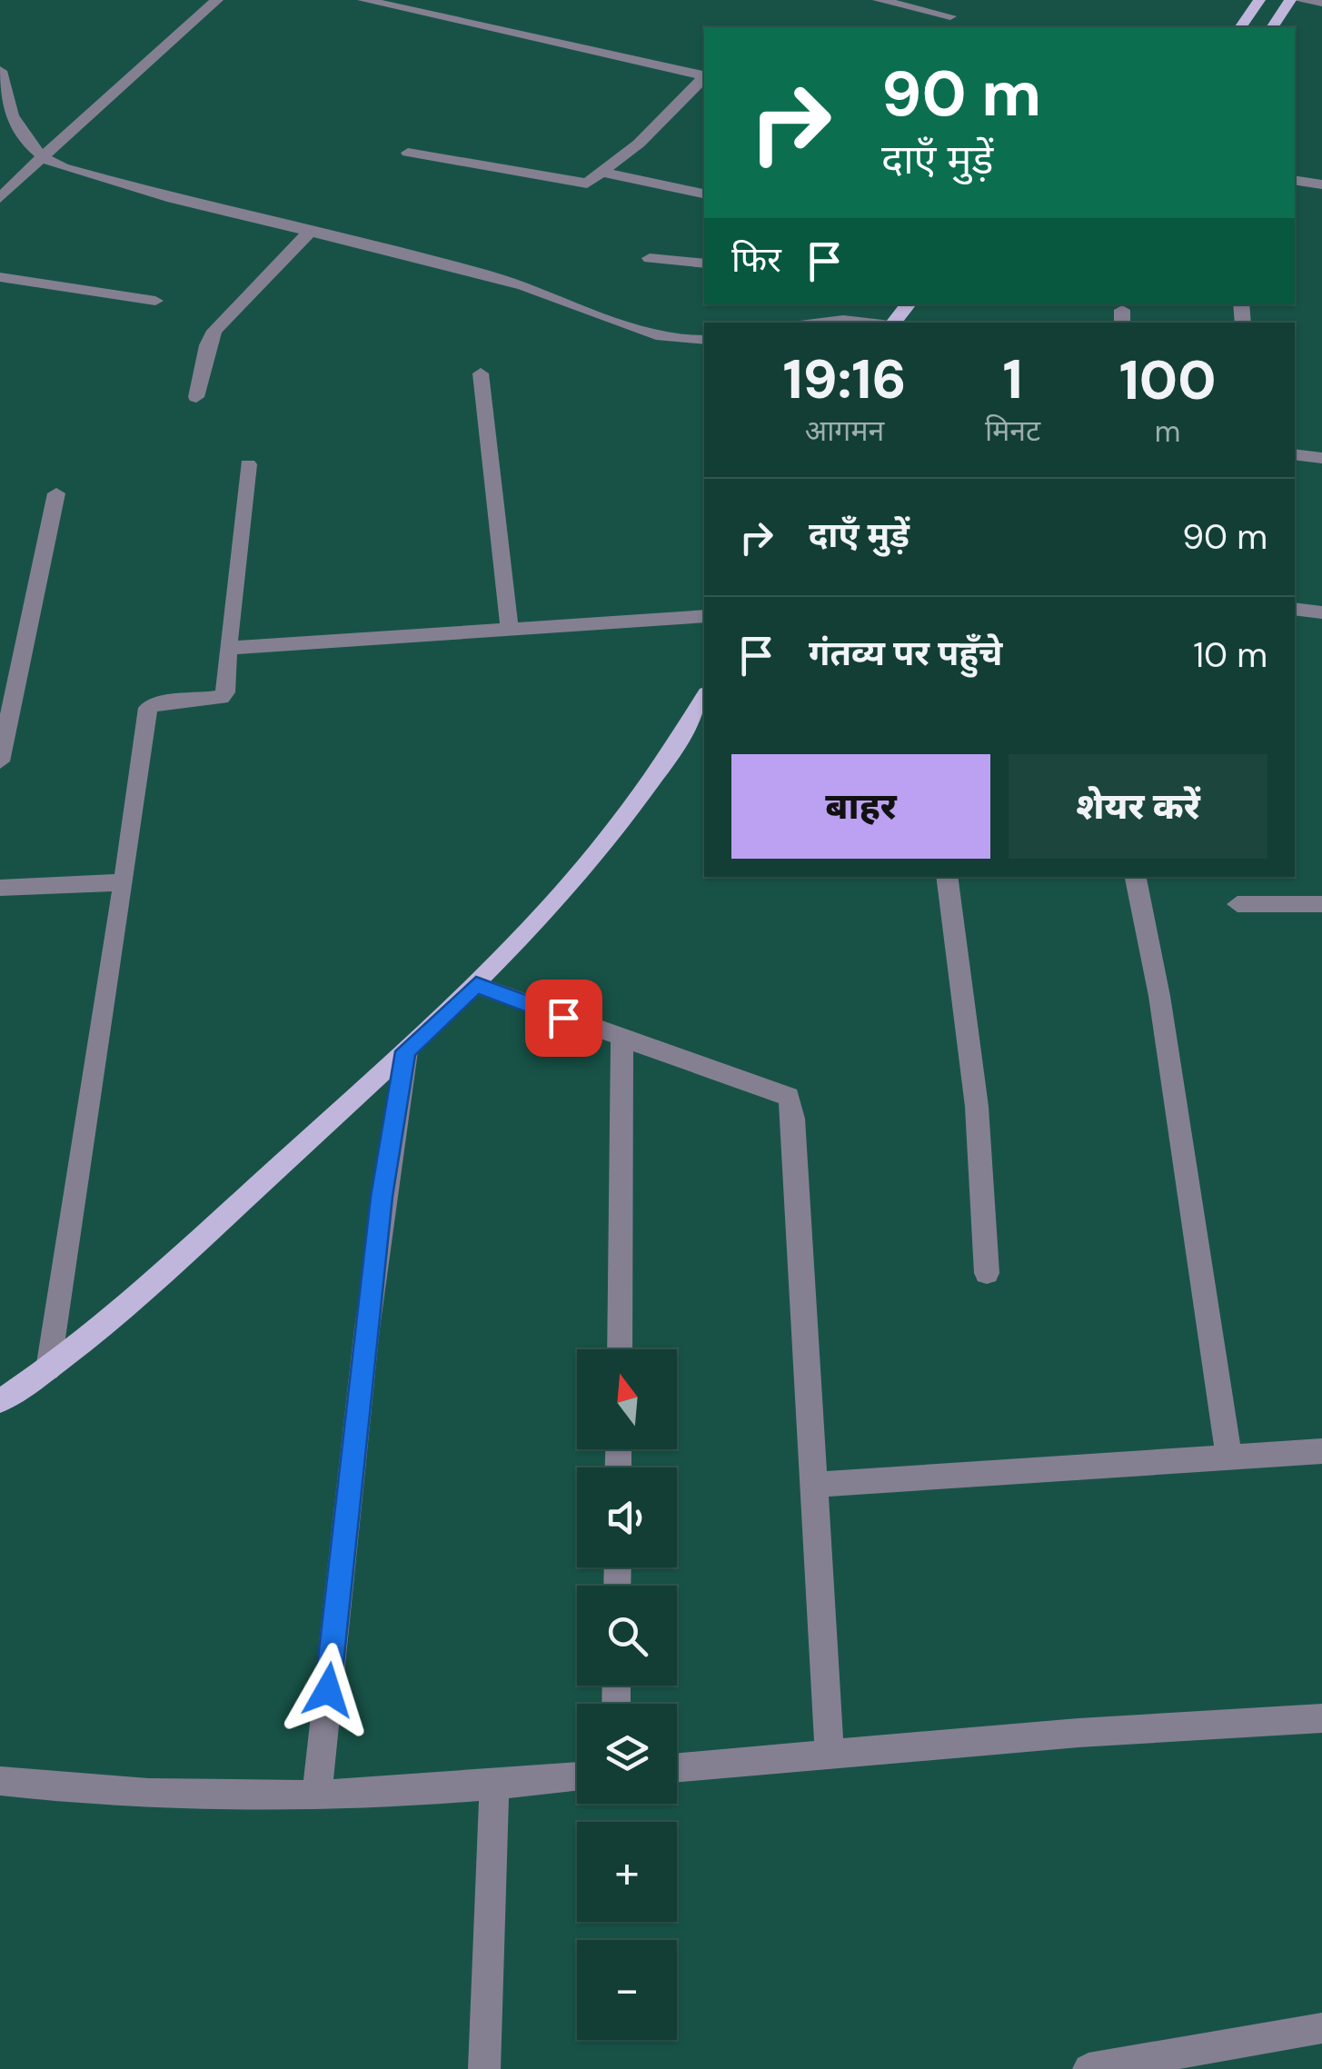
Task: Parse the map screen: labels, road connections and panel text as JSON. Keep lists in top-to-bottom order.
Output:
{
  "north": "top",
  "page": {
    "turn": ["90 m", "दाएँ मुड़ें"],
    "then": "फिर",
    "eta": [
      "19:16",
      "आगमन",
      "1",
      "मिनट",
      "100",
      "m"
    ],
    "list": [
      {
        "name": "दाएँ मुड़ें",
        "value": "90 m"
      },
      {
        "name": "गंतव्य पर पहुँचे",
        "value": "10 m"
      }
    ],
    "buttons": ["बाहर", "शेयर करें"],
    "map_buttons": ["+", "−"]
  }
}
